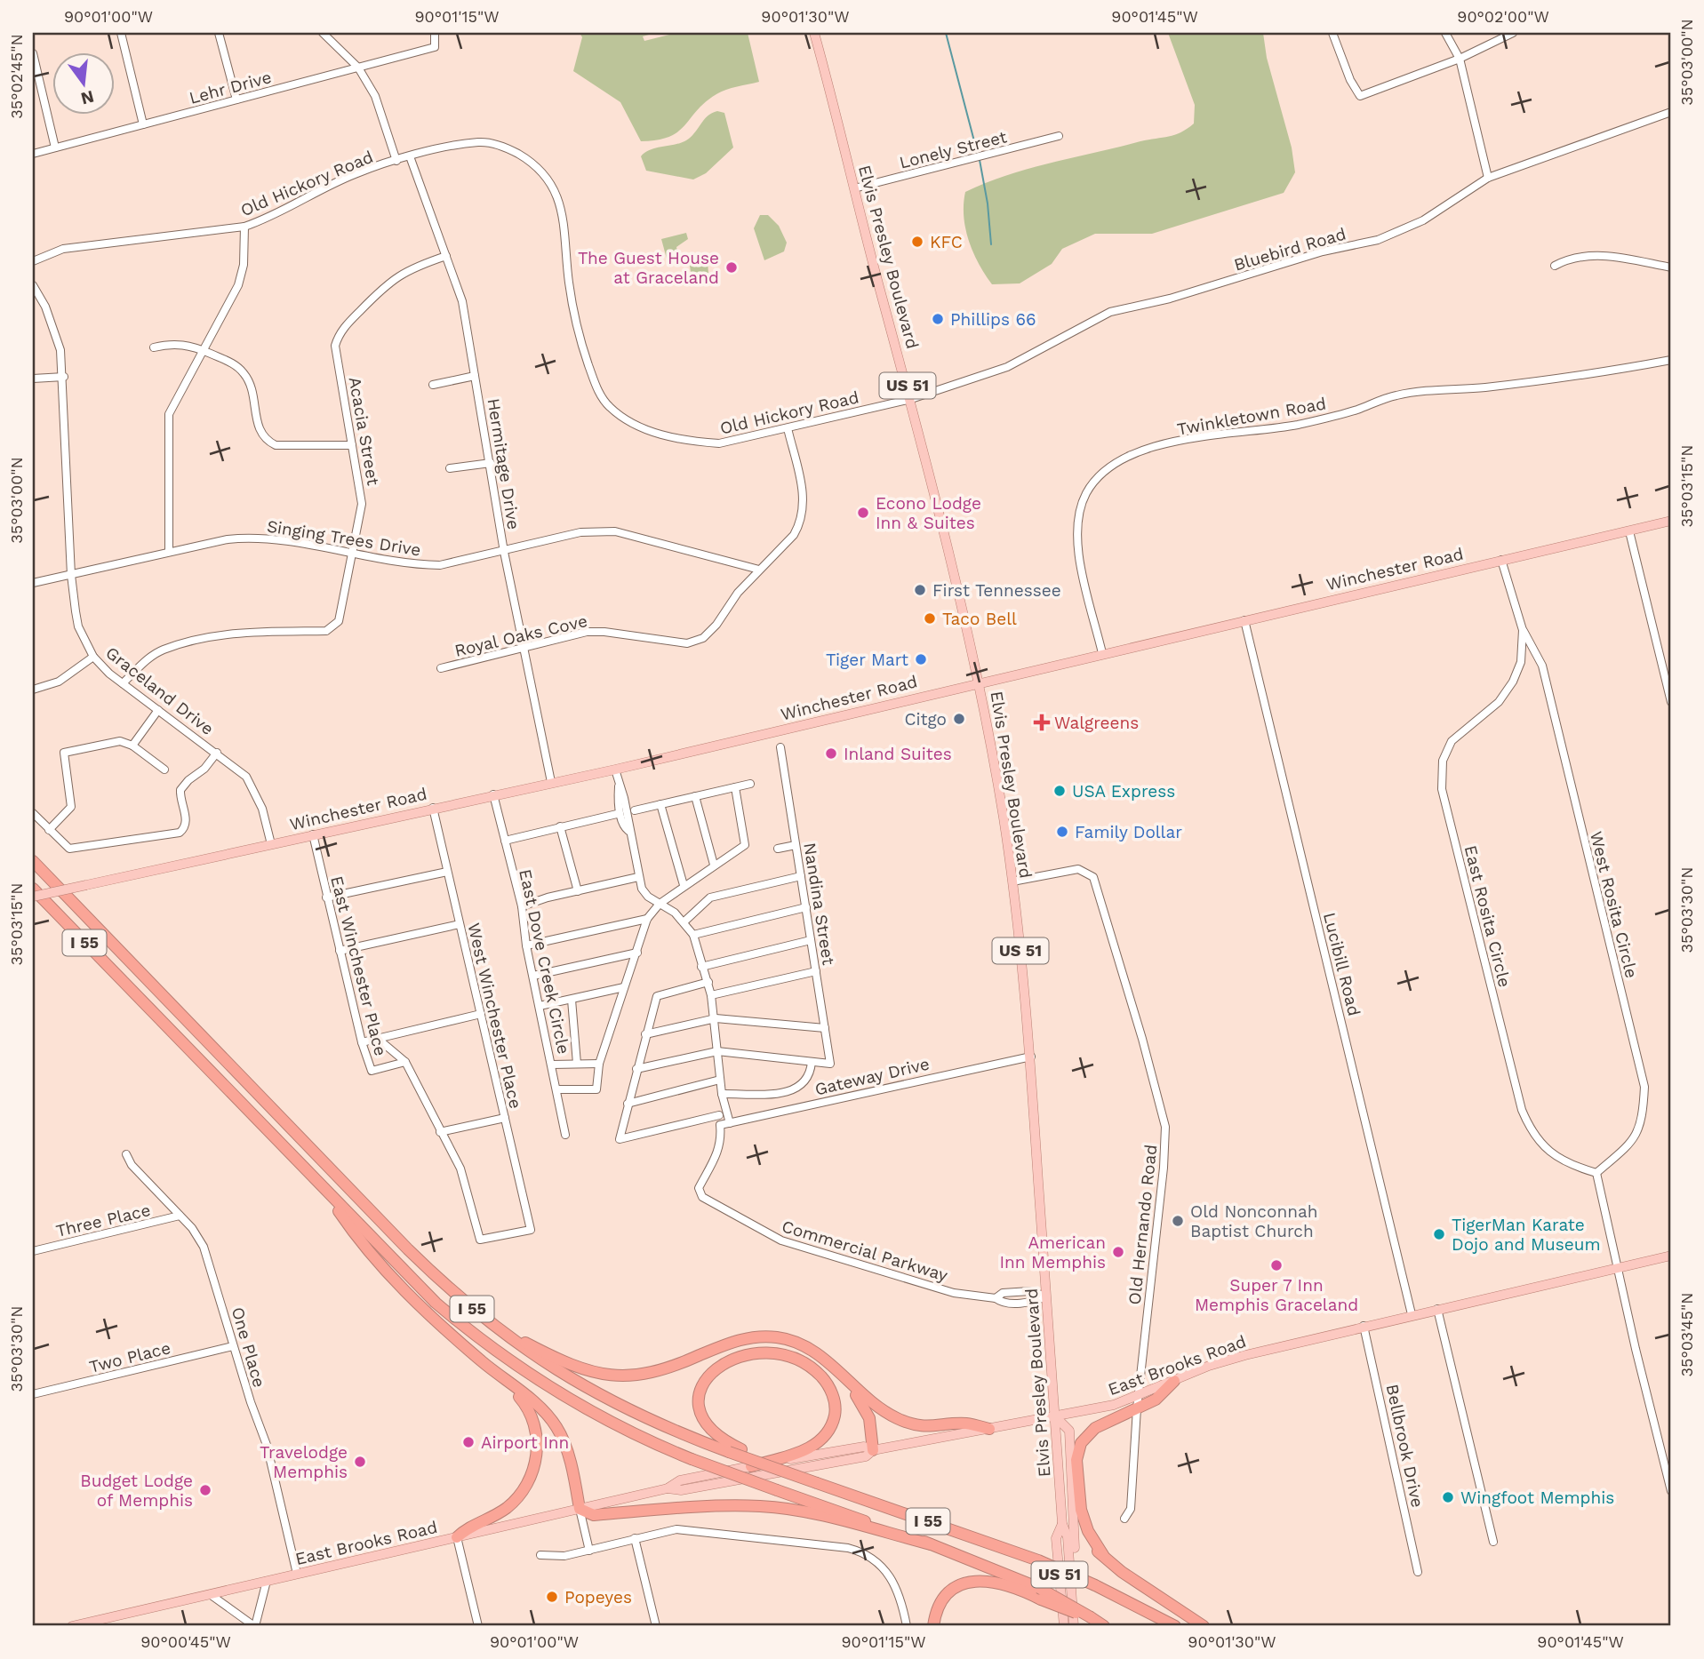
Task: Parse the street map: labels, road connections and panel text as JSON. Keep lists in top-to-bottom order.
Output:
{
  "streets": {
    "highway": ["I 55"],
    "main road": [
      "Elvis Presley Boulevard",
      "US 51",
      "Winchester Road",
      "East Brooks Road"
    ],
    "street": [
      "Lehr Drive",
      "Lonely Street",
      "Old Hickory Road",
      "Bluebird Road",
      "Twinkletown Road",
      "Acacia Street",
      "Hermitage Drive",
      "Singing Trees Drive",
      "Royal Oaks Cove",
      "Graceland Drive",
      "Nandina Street",
      "West Rosita Circle",
      "East Rosita Circle",
      "East Dove Creek Circle",
      "Lucibill Road",
      "East Winchester Place",
      "West Winchester Place",
      "Gateway Drive",
      "Three Place",
      "Old Hernando Road",
      "Commercial Parkway",
      "One Place",
      "Two Place",
      "Bellbrook Drive"
    ]
  },
  "crossings": [
    ["Lonely Street", "Elvis Presley Boulevard"],
    ["Old Hickory Road", "Bluebird Road"],
    ["Old Hickory Road", "Elvis Presley Boulevard"],
    ["Old Hickory Road", "Hermitage Drive"],
    ["Old Hickory Road", "Royal Oaks Cove"],
    ["Bluebird Road", "Elvis Presley Boulevard"],
    ["Elvis Presley Boulevard", "Winchester Road"],
    ["Elvis Presley Boulevard", "Gateway Drive"],
    ["Elvis Presley Boulevard", "Old Hernando Road"],
    ["Elvis Presley Boulevard", "Commercial Parkway"],
    ["Elvis Presley Boulevard", "East Brooks Road"],
    ["Twinkletown Road", "Winchester Road"],
    ["Acacia Street", "Hermitage Drive"],
    ["Acacia Street", "Singing Trees Drive"],
    ["Acacia Street", "Graceland Drive"],
    ["Hermitage Drive", "Singing Trees Drive"],
    ["Hermitage Drive", "Winchester Road"],
    ["Hermitage Drive", "Royal Oaks Cove"],
    ["Singing Trees Drive", "Royal Oaks Cove"],
    ["Singing Trees Drive", "Graceland Drive"],
    ["Winchester Road", "Graceland Drive"],
    ["Winchester Road", "East Rosita Circle"],
    ["Winchester Road", "East Dove Creek Circle"],
    ["Winchester Road", "Lucibill Road"],
    ["Winchester Road", "East Winchester Place"],
    ["Winchester Road", "West Winchester Place"],
    ["West Rosita Circle", "East Rosita Circle"],
    ["Lucibill Road", "East Brooks Road"],
    ["East Winchester Place", "West Winchester Place"],
    ["Gateway Drive", "Commercial Parkway"],
    ["Three Place", "One Place"],
    ["Old Hernando Road", "East Brooks Road"],
    ["One Place", "Two Place"],
    ["One Place", "East Brooks Road"],
    ["East Brooks Road", "Bellbrook Drive"]
  ],
  "places": {
    "other": [
      "KFC",
      "The Guest House at Graceland",
      "Phillips 66",
      "Econo Lodge Inn & Suites",
      "First Tennessee",
      "Taco Bell",
      "Tiger Mart",
      "Citgo",
      "Inland Suites",
      "USA Express",
      "Family Dollar",
      "Old Nonconnah Baptist Church",
      "TigerMan Karate Dojo and Museum",
      "American Inn Memphis",
      "Super 7 Inn Memphis Graceland",
      "Airport Inn",
      "Travelodge Memphis",
      "Budget Lodge of Memphis",
      "Wingfoot Memphis",
      "Popeyes"
    ],
    "health": ["Walgreens"]
  },
  "north": "bottom",
  "coordinates": [
    "90°01'00\"W",
    "90°01'15\"W",
    "90°01'30\"W",
    "90°01'45\"W",
    "90°02'00\"W",
    "35°03'00\"N",
    "35°02'45\"N",
    "35°03'15\"N",
    "35°03'30\"N",
    "35°03'45\"N",
    "90°00'45\"W"
  ]
}
